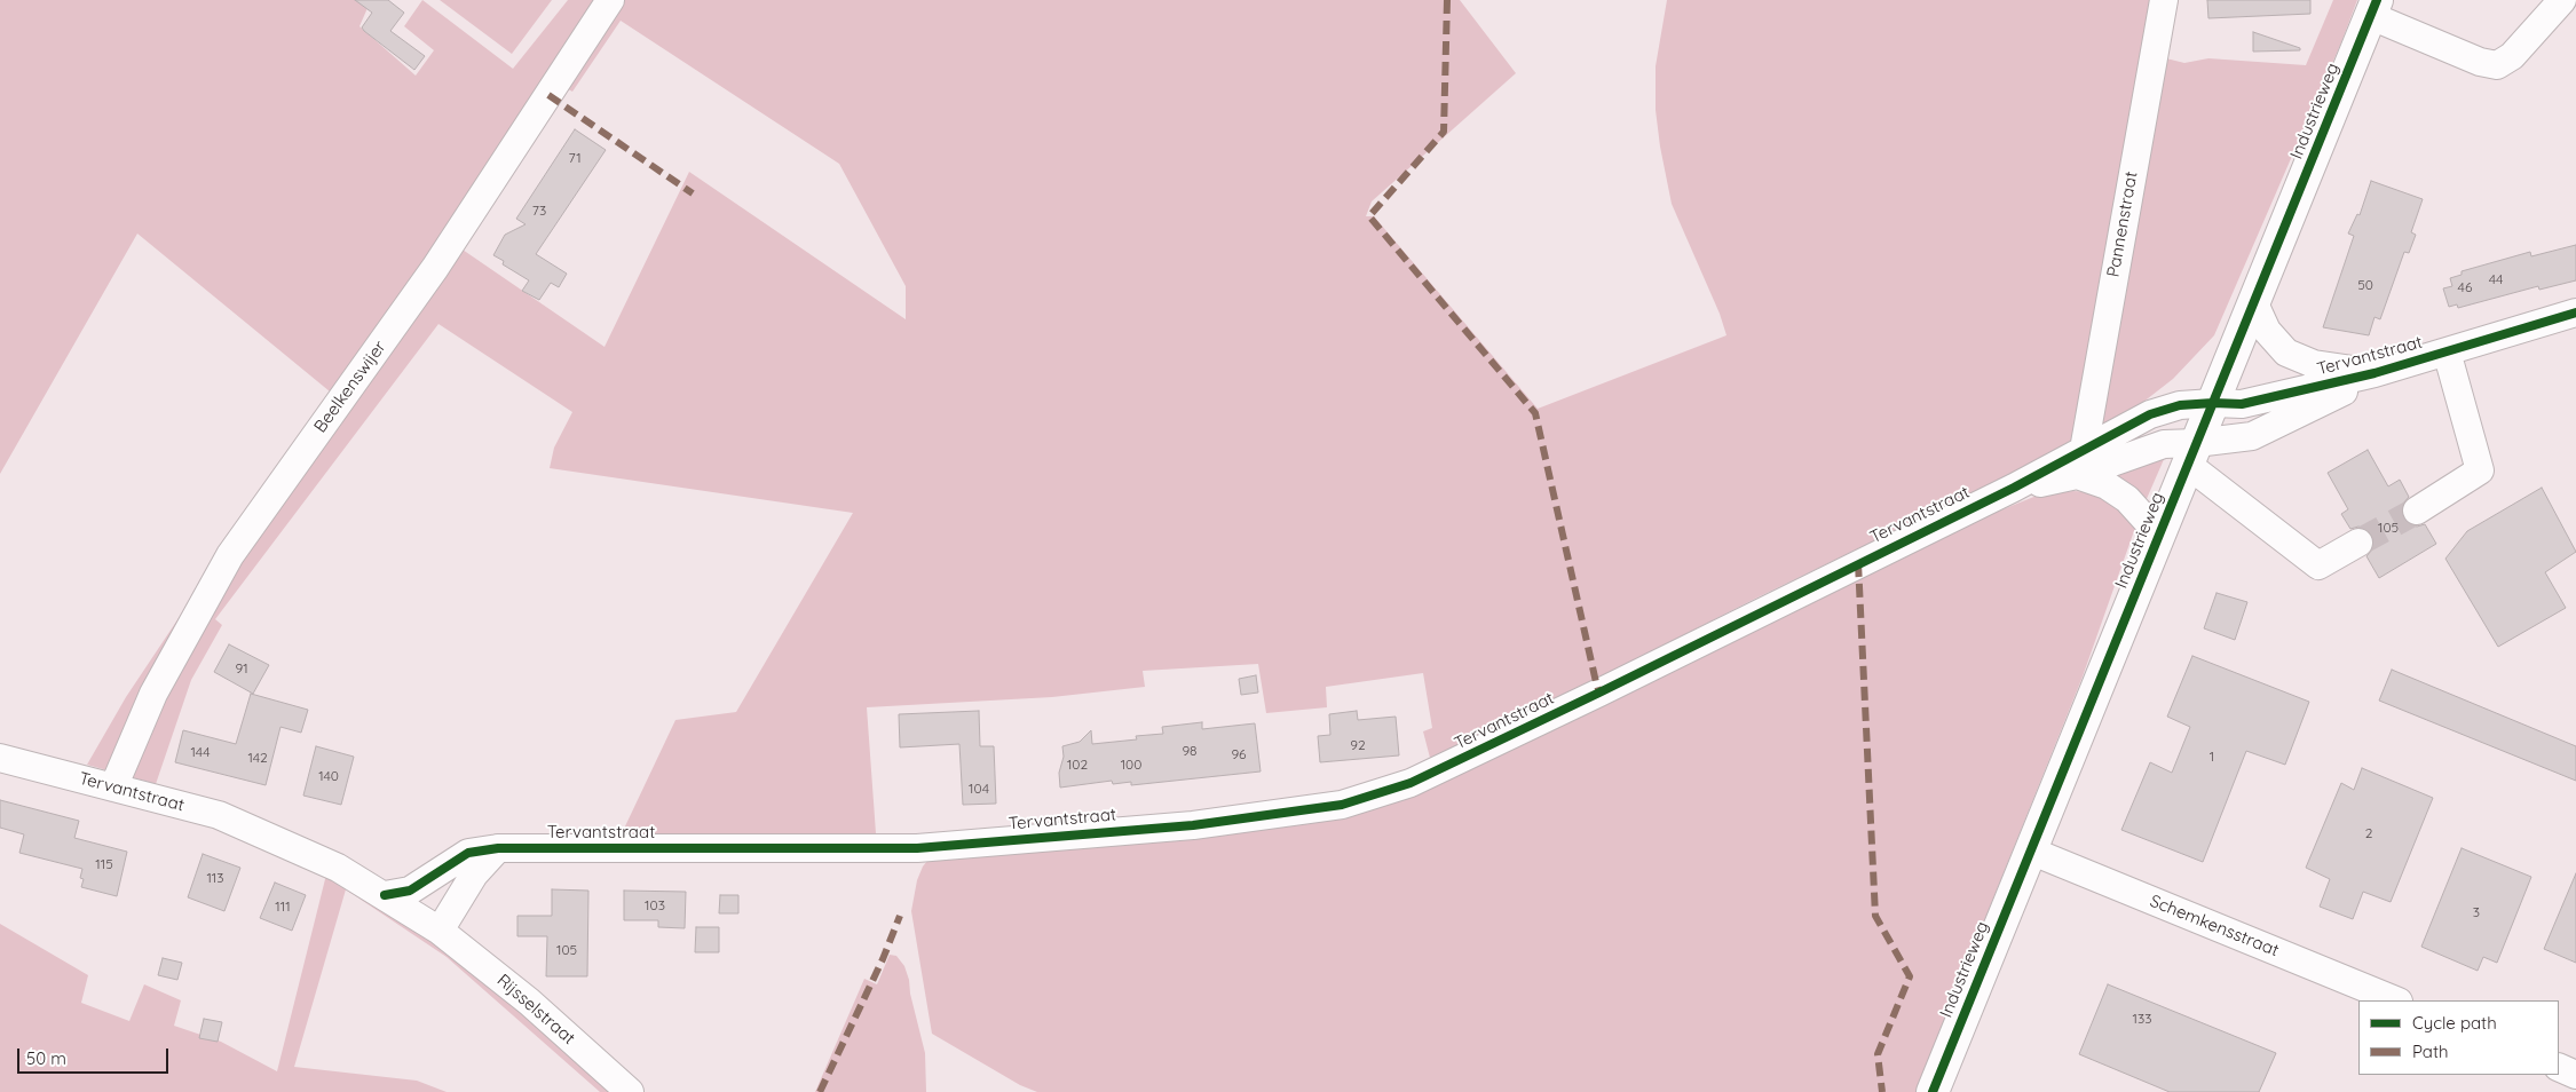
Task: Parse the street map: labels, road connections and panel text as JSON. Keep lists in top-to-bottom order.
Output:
{
  "streets": {
    "main road": ["Industrieweg"],
    "street": [
      "Pannenstraat",
      "Tervantstraat",
      "Beelkenswijer",
      "Schemkensstraat",
      "Rijsselstraat"
    ]
  },
  "crossings": [
    ["Industrieweg", "Tervantstraat"],
    ["Industrieweg", "Schemkensstraat"],
    ["Pannenstraat", "Tervantstraat"],
    ["Tervantstraat", "Beelkenswijer"],
    ["Tervantstraat", "Rijsselstraat"]
  ],
  "house_numbers": [
    "71",
    "73",
    "44",
    "50",
    "46",
    "105",
    "91",
    "92",
    "98",
    "144",
    "96",
    "1",
    "142",
    "102",
    "100",
    "140",
    "104",
    "2",
    "115",
    "113",
    "103",
    "111",
    "3",
    "105",
    "133"
  ],
  "legend": ["Cycle path", "Path"],
  "scale_bar": "50 m"
}
